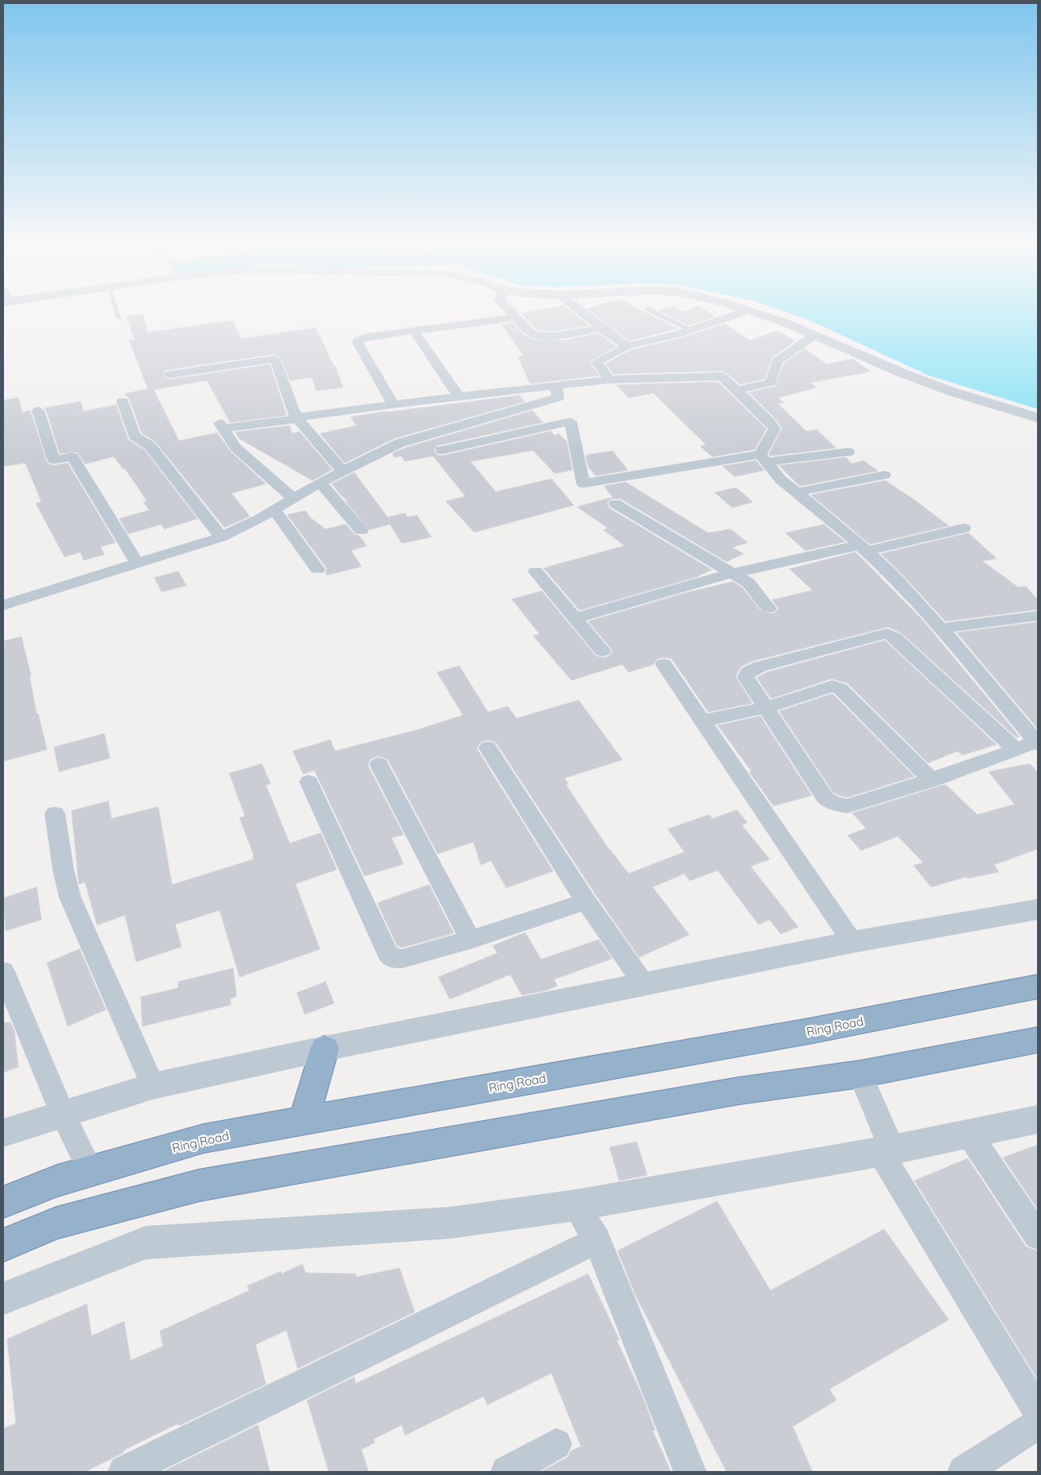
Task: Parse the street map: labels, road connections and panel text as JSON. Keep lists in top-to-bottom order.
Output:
{
  "streets": {
    "highway": ["Ring Road"]
  }
}
